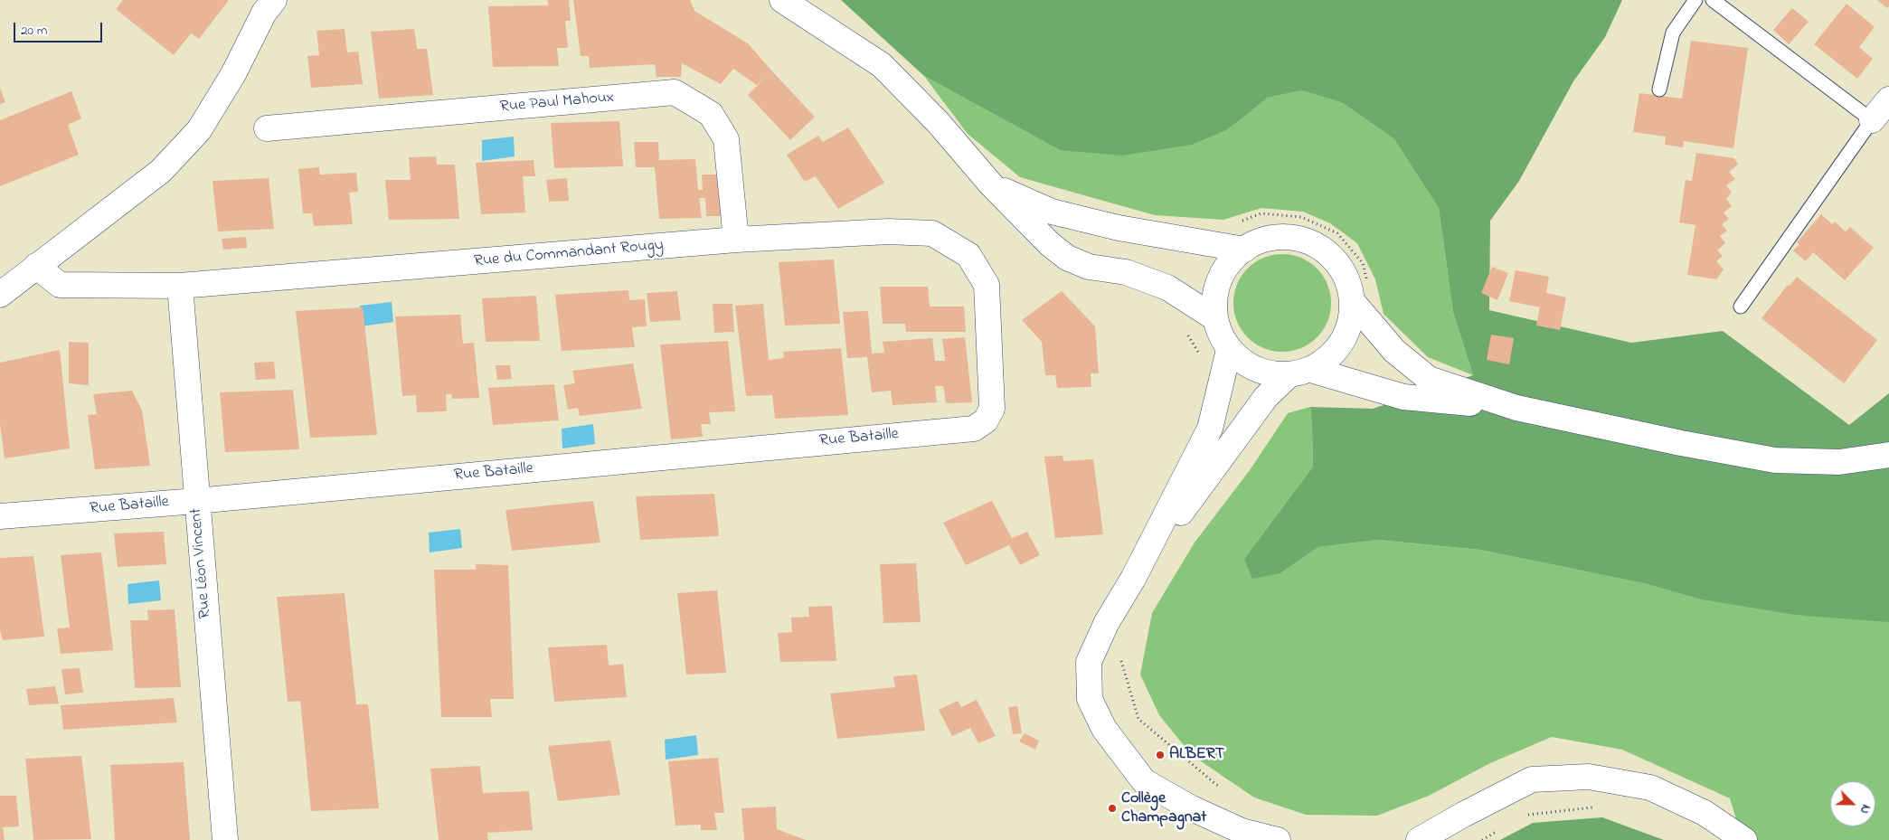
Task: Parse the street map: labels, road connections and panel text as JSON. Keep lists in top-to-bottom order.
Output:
{
  "streets": {
    "street": [
      "Rue Paul Mahoux",
      "Rue du Commandant Rougy",
      "Rue Bataille",
      "Rue Léon Vincent"
    ]
  },
  "crossings": [
    ["Rue Paul Mahoux", "Rue du Commandant Rougy"],
    ["Rue du Commandant Rougy", "Rue Bataille"],
    ["Rue du Commandant Rougy", "Rue Léon Vincent"],
    ["Rue Bataille", "Rue Léon Vincent"]
  ],
  "places": ["ALBERT", "Collège Champagnat"],
  "scale_bar": "20 m",
  "north": "bottom right"
}
